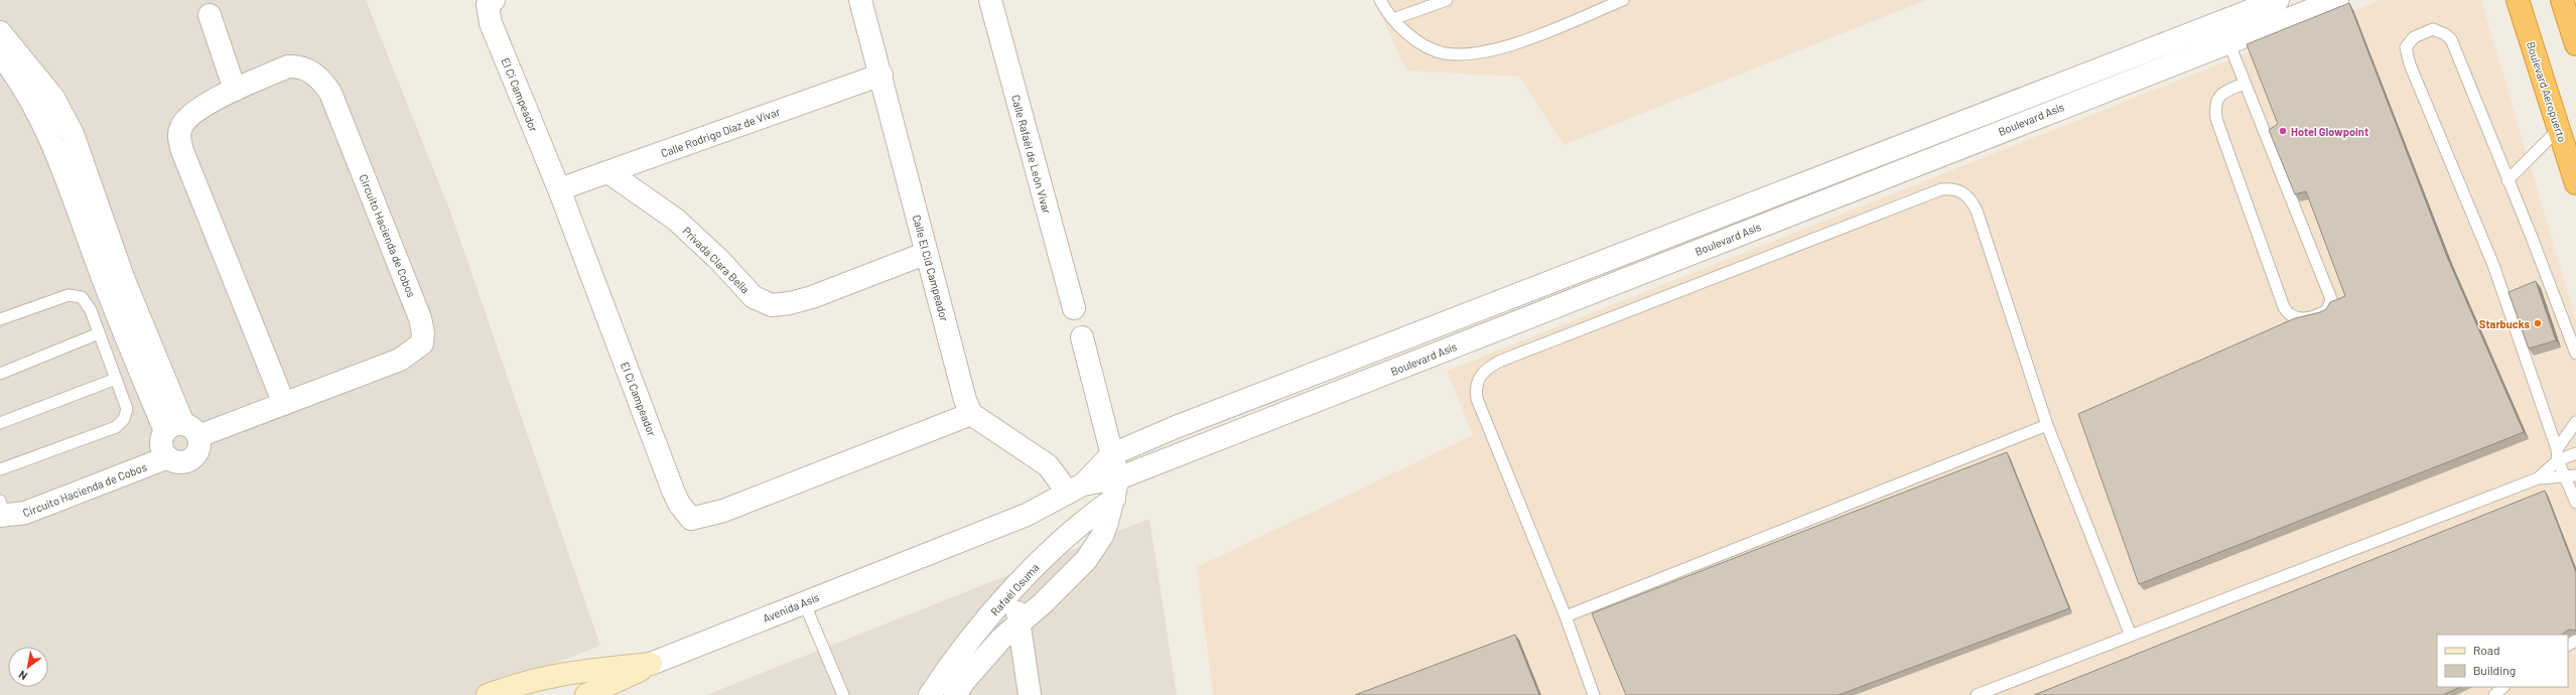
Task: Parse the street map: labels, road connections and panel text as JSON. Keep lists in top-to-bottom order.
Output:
{
  "streets": {
    "highway": ["Boulevard Aeropuerto"],
    "street": [
      "El Ci Campeador",
      "Boulevard Asís",
      "Calle Rodrigo Díaz de Vivar",
      "Calle Rafaél de León Vivar",
      "Circuito Hacienda de Cobos",
      "Privada Clara Bella",
      "Calle El Cid Campeador",
      "Rafaél Osuma",
      "Avenida Asís"
    ]
  },
  "crossings": [
    ["El Ci Campeador", "Calle Rodrigo Díaz de Vivar"],
    ["El Ci Campeador", "Calle El Cid Campeador"],
    ["Boulevard Asís", "Rafaél Osuma"],
    ["Boulevard Asís", "Avenida Asís"],
    ["Calle Rodrigo Díaz de Vivar", "Privada Clara Bella"],
    ["Calle Rodrigo Díaz de Vivar", "Calle El Cid Campeador"],
    ["Privada Clara Bella", "Calle El Cid Campeador"],
    ["Rafaél Osuma", "Avenida Asís"]
  ],
  "places": ["Hotel Glowpoint", "Starbucks"],
  "legend": ["Road", "Building"],
  "north": "bottom left"
}
